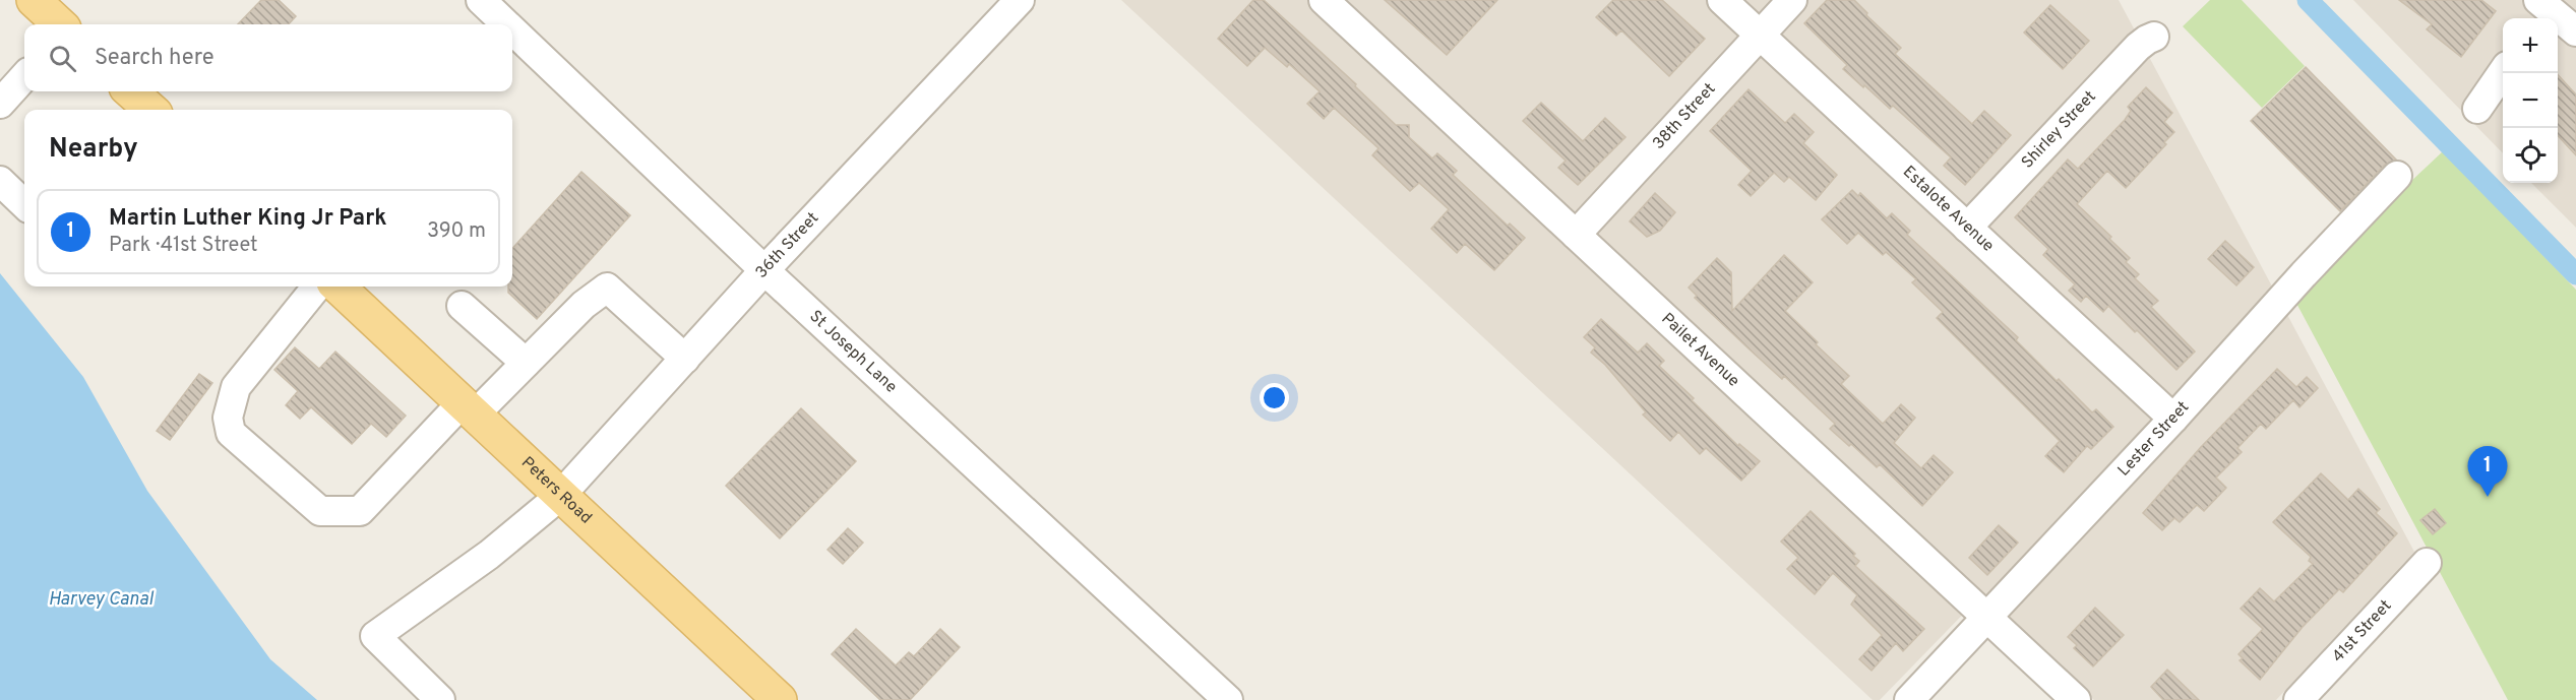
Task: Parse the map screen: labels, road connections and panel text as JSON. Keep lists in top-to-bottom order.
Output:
{
  "streets": {
    "main road": ["Peters Road"],
    "street": [
      "38th Street",
      "Shirley Street",
      "Estalote Avenue",
      "36th Street",
      "Pailet Avenue",
      "St Joseph Lane",
      "Lester Street",
      "41st Street"
    ]
  },
  "crossings": [
    ["38th Street", "Estalote Avenue"],
    ["38th Street", "Pailet Avenue"],
    ["Shirley Street", "Estalote Avenue"],
    ["Estalote Avenue", "Lester Street"],
    ["36th Street", "St Joseph Lane"],
    ["36th Street", "Peters Road"],
    ["Pailet Avenue", "Lester Street"]
  ],
  "water": ["Harvey Canal"],
  "page": {
    "map_buttons": ["+", "−"],
    "search": "Search here",
    "heading": "Nearby",
    "list": [
      {
        "mark": "1",
        "name": "Martin Luther King Jr Park",
        "note": "Park · 41st Street",
        "value": "390 m"
      }
    ],
    "pins": "1"
  }
}
